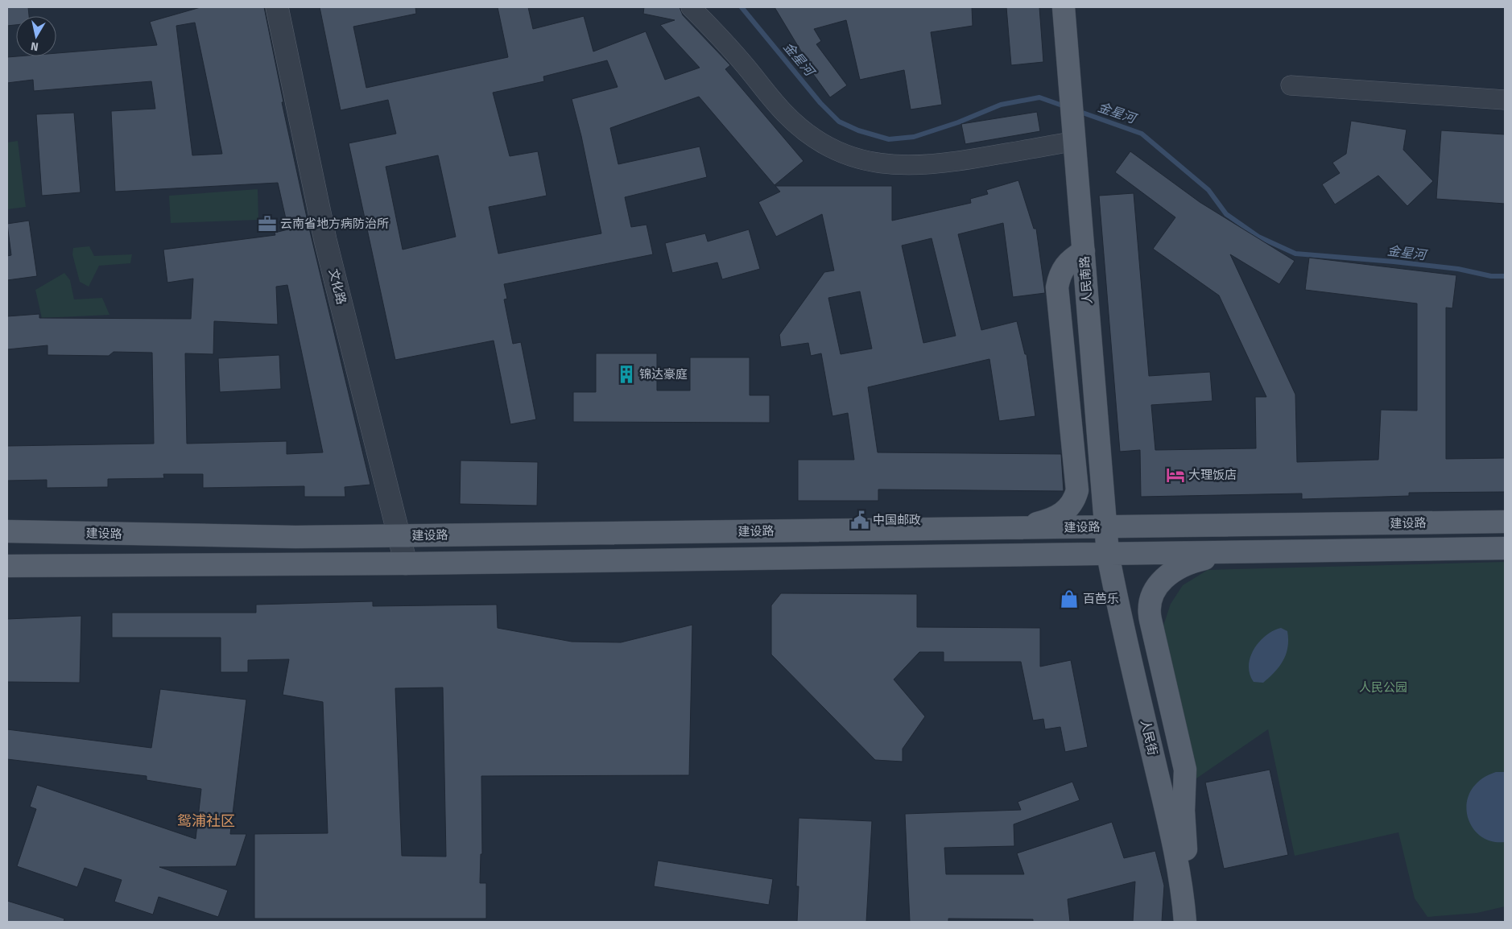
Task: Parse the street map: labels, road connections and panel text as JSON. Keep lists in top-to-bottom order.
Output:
{
  "streets": {
    "main road": ["人民南路", "建设路", "人民街"],
    "street": ["文化路"]
  },
  "crossings": [
    ["人民南路", "建设路"],
    ["人民南路", "人民街"],
    ["文化路", "建设路"]
  ],
  "districts": ["鸳浦社区"],
  "water": ["金星河"],
  "parks": ["人民公园"],
  "places": {
    "office": ["云南省地方病防治所"],
    "building": ["锦达豪庭"],
    "hotel": ["大理饭店"],
    "public building": ["中国邮政"],
    "shop": ["百芭乐"]
  },
  "north": "bottom"
}
